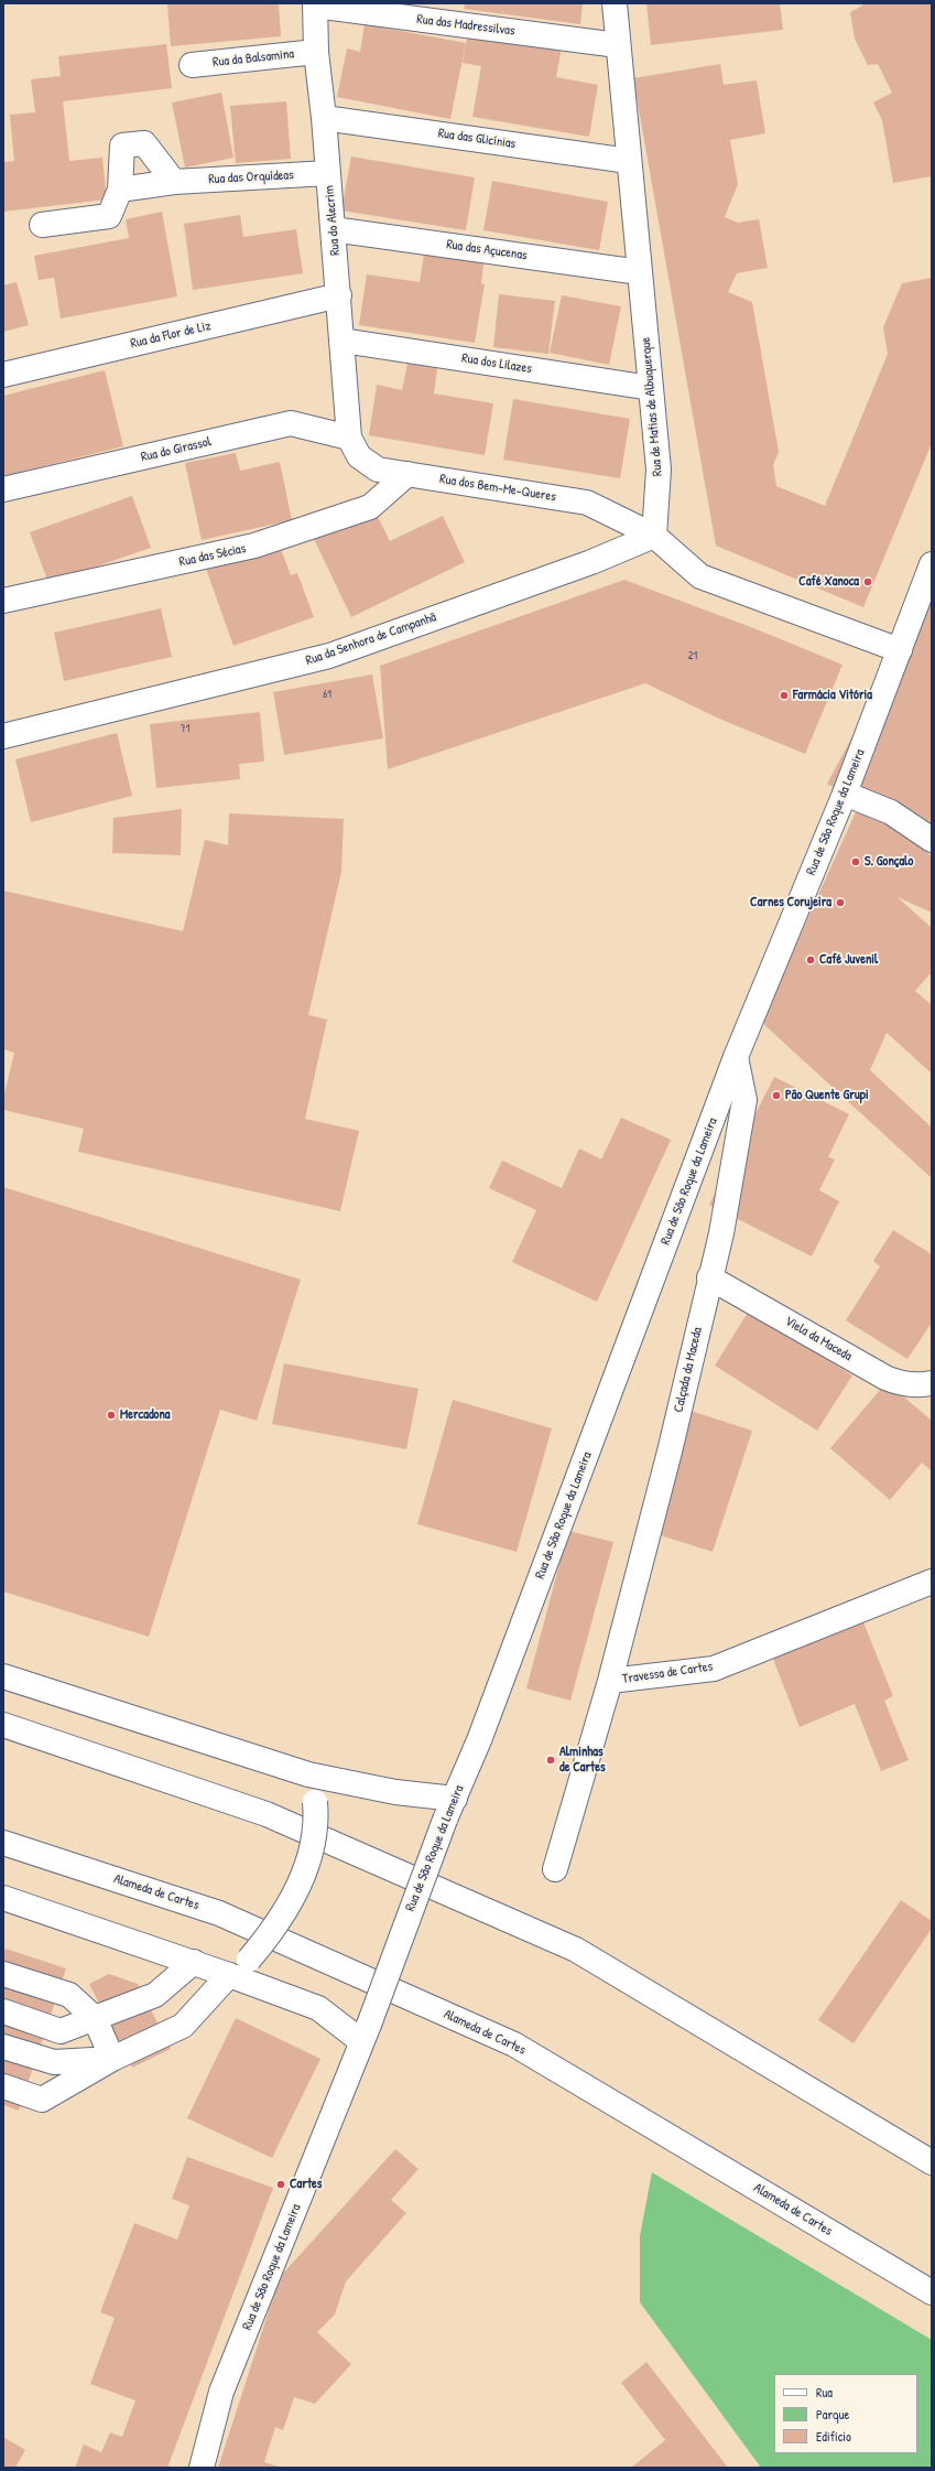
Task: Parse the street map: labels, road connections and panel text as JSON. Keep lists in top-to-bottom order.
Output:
{
  "streets": {
    "street": [
      "Rua das Madressilvas",
      "Rua da Balsamina",
      "Rua das Glicínias",
      "Rua das Orquídeas",
      "Rua do Alecrim",
      "Rua das Açucenas",
      "Rua da Flor de Liz",
      "Rua dos Lilazes",
      "Rua de Matias de Albuquerque",
      "Rua do Girassol",
      "Rua dos Bem-Me-Queres",
      "Rua das Sécias",
      "Rua da Senhora de Campanhã",
      "Rua de São Roque da Lameira",
      "Viela da Maceda",
      "Calçada da Maceda",
      "Travessa de Cartes",
      "Alameda de Cartes"
    ]
  },
  "crossings": [
    ["Rua das Madressilvas", "Rua do Alecrim"],
    ["Rua das Madressilvas", "Rua de Matias de Albuquerque"],
    ["Rua da Balsamina", "Rua do Alecrim"],
    ["Rua das Glicínias", "Rua do Alecrim"],
    ["Rua das Glicínias", "Rua de Matias de Albuquerque"],
    ["Rua das Orquídeas", "Rua do Alecrim"],
    ["Rua do Alecrim", "Rua das Açucenas"],
    ["Rua do Alecrim", "Rua da Flor de Liz"],
    ["Rua do Alecrim", "Rua dos Lilazes"],
    ["Rua do Alecrim", "Rua do Girassol"],
    ["Rua do Alecrim", "Rua dos Bem-Me-Queres"],
    ["Rua das Açucenas", "Rua de Matias de Albuquerque"],
    ["Rua dos Lilazes", "Rua de Matias de Albuquerque"],
    ["Rua de Matias de Albuquerque", "Rua dos Bem-Me-Queres"],
    ["Rua de Matias de Albuquerque", "Rua da Senhora de Campanhã"],
    ["Rua do Girassol", "Rua dos Bem-Me-Queres"],
    ["Rua dos Bem-Me-Queres", "Rua das Sécias"],
    ["Rua dos Bem-Me-Queres", "Rua da Senhora de Campanhã"],
    ["Rua de São Roque da Lameira", "Calçada da Maceda"],
    ["Viela da Maceda", "Calçada da Maceda"],
    ["Calçada da Maceda", "Travessa de Cartes"]
  ],
  "places": [
    "Café Xanoca",
    "Farmácia Vitória",
    "S. Gonçalo",
    "Carnes Corujeira",
    "Café Juvenil",
    "Pão Quente Grupi",
    "Mercadona",
    "Alminhas de Cartes",
    "Cartes"
  ],
  "house_numbers": ["21", "61", "71"],
  "legend": ["Rua", "Parque", "Edifício"]
}
